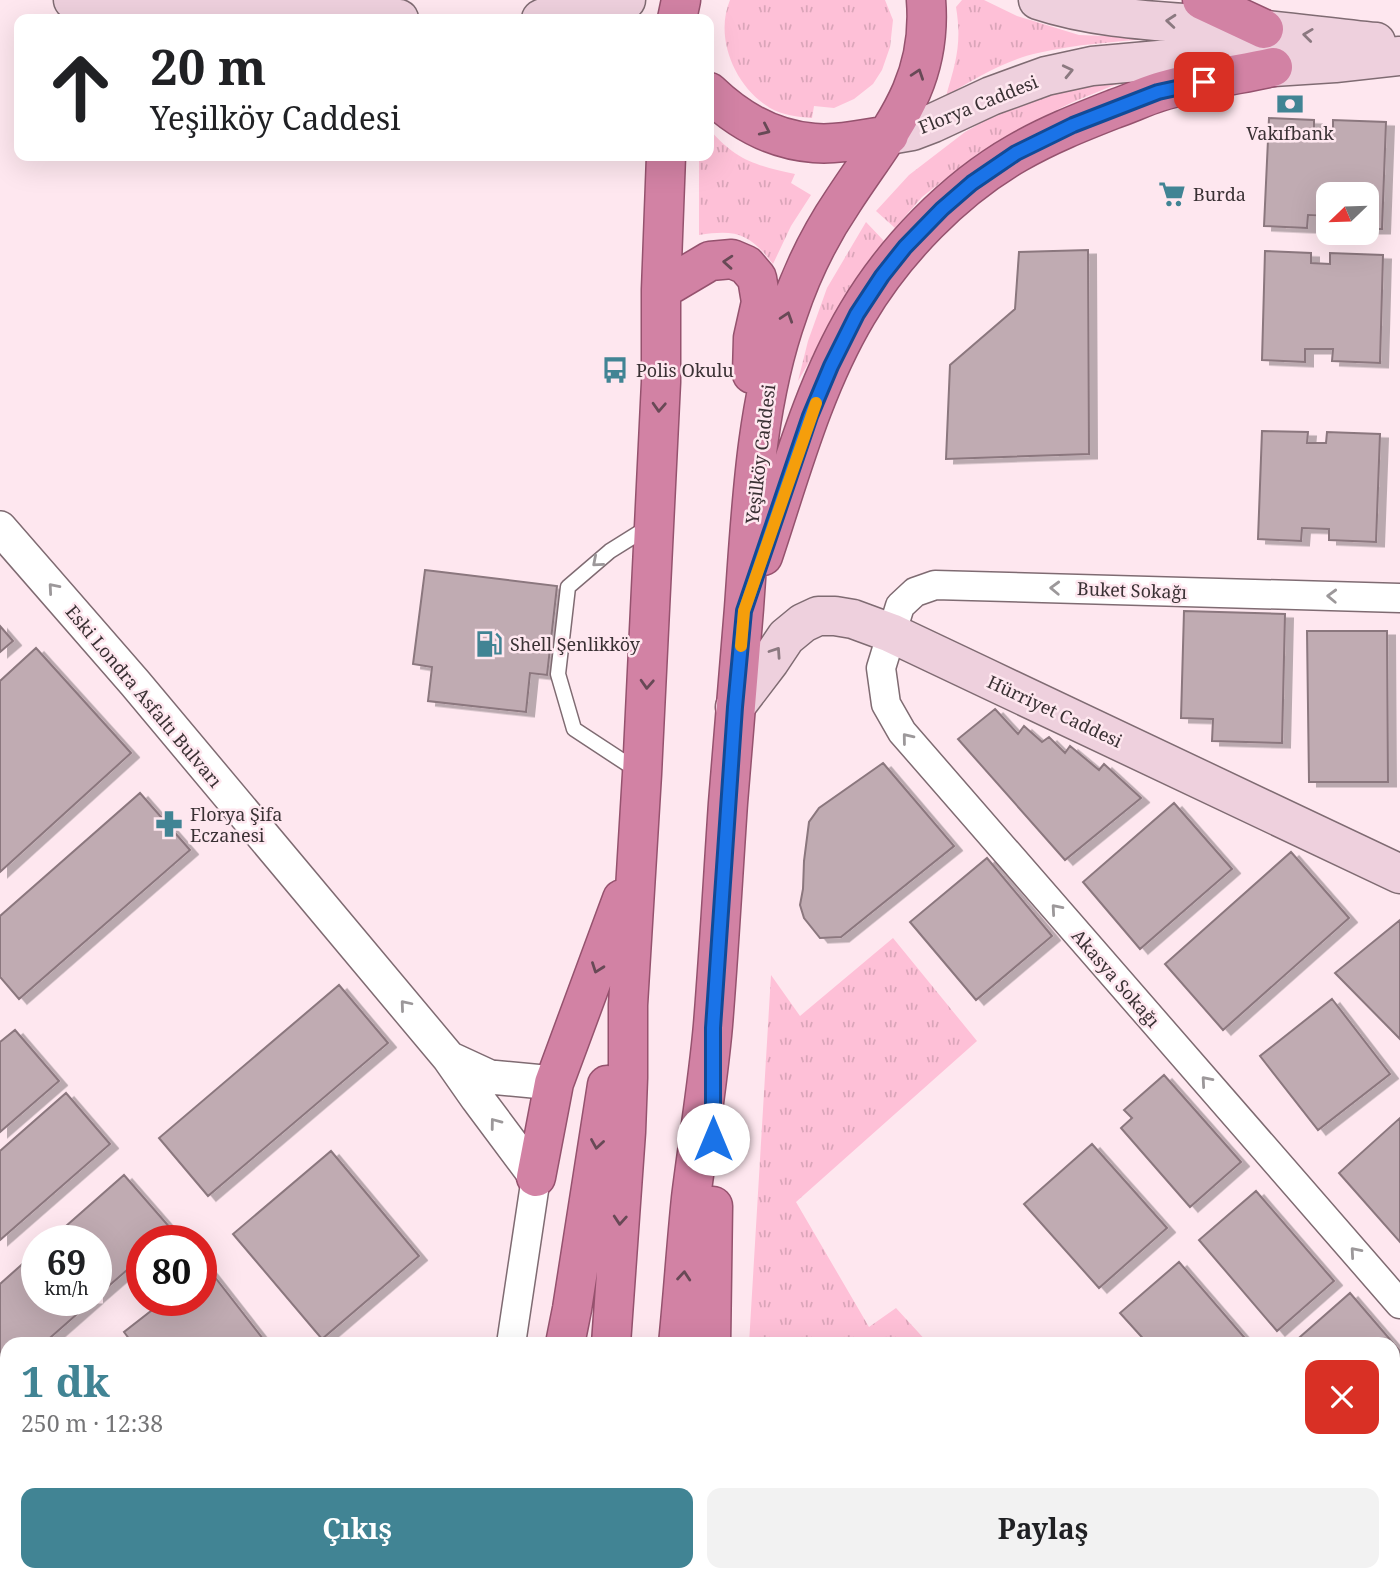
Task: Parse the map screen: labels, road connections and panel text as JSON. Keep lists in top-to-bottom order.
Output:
{
  "streets": {
    "highway": ["Yeşilköy Caddesi"],
    "main road": ["Florya Caddesi", "Hürriyet Caddesi"],
    "street": ["Buket Sokağı", "Eski Londra Asfaltı Bulvarı", "Akasya Sokağı"]
  },
  "crossings": [
    ["Florya Caddesi", "Yeşilköy Caddesi"],
    ["Yeşilköy Caddesi", "Hürriyet Caddesi"],
    ["Buket Sokağı", "Hürriyet Caddesi"],
    ["Buket Sokağı", "Akasya Sokağı"],
    ["Hürriyet Caddesi", "Akasya Sokağı"]
  ],
  "one_way": ["Buket Sokağı", "Eski Londra Asfaltı Bulvarı", "Akasya Sokağı"],
  "places": {
    "bank": ["Vakıfbank"],
    "supermarket": ["Burda"],
    "bus stop": ["Polis Okulu"],
    "fuel station": ["Shell Şenlikköy"],
    "pharmacy": ["Florya Şifa Eczanesi"]
  },
  "north": "bottom left",
  "page": {
    "turn": ["20 m", "Yeşilköy Caddesi"],
    "speed": "69 km/h",
    "limit": "80",
    "heading": ["1 dk", "250 m · 12:38"],
    "buttons": ["Çıkış", "Paylaş"]
  }
}
